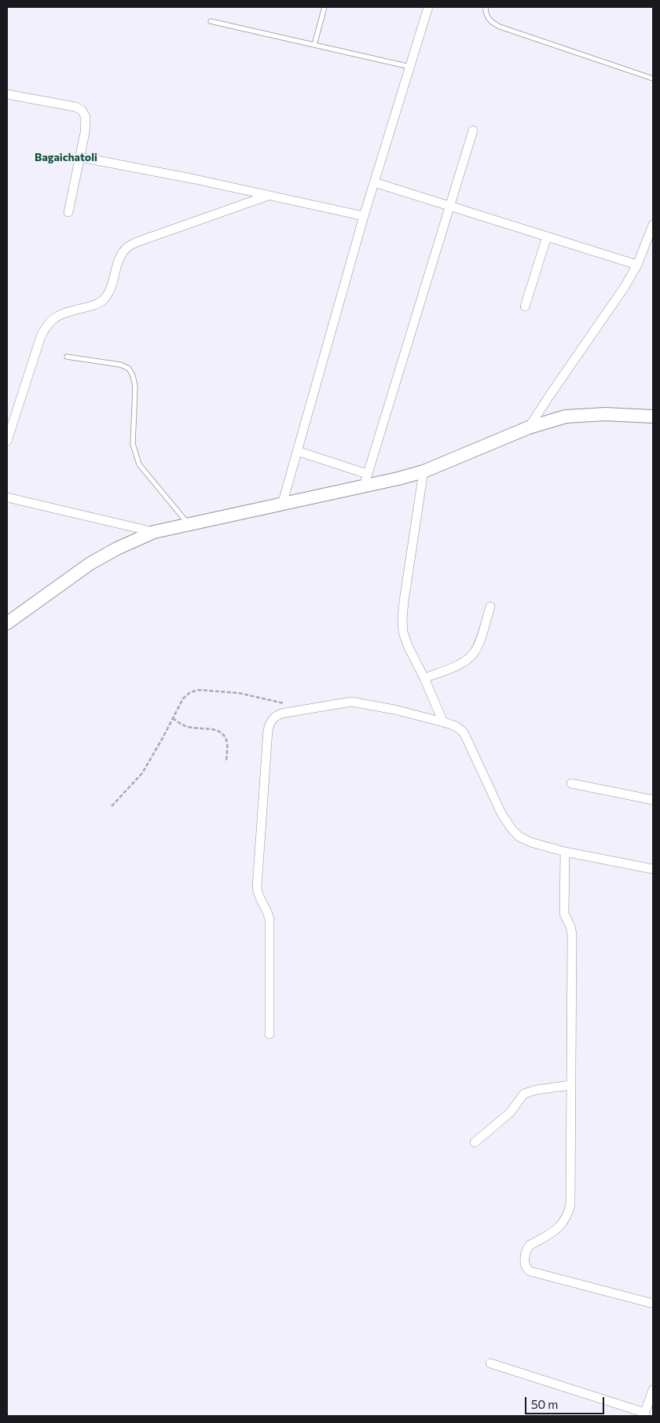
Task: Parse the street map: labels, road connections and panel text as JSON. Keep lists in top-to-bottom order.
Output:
{
  "districts": ["Bagaichatoli"],
  "scale_bar": "50 m"
}
